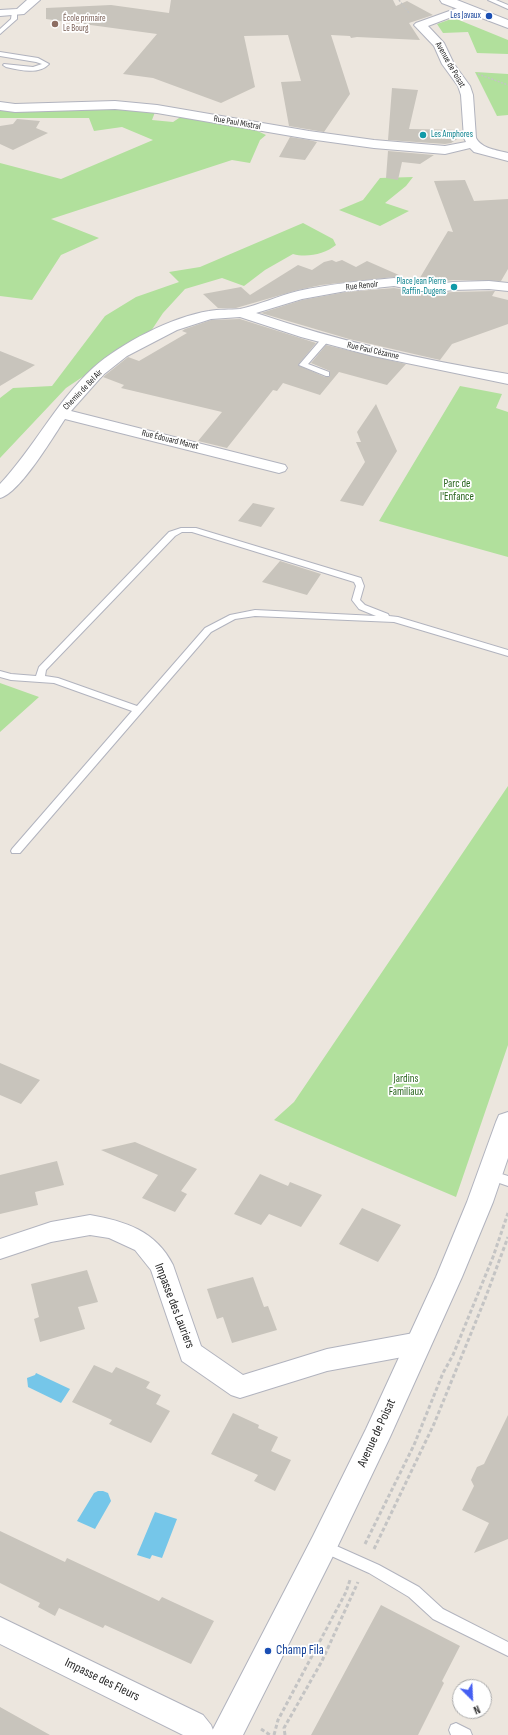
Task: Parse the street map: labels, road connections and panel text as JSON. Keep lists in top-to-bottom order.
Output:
{
  "streets": {
    "main road": ["Avenue de Poisat"],
    "street": [
      "Rue Paul Mistral",
      "Rue Renoir",
      "Rue Paul Cézanne",
      "Chemin de Bel Air",
      "Rue Édouard Manet",
      "Impasse des Lauriers",
      "Impasse des Fleurs"
    ]
  },
  "crossings": [
    ["Avenue de Poisat", "Rue Paul Mistral"],
    ["Avenue de Poisat", "Impasse des Lauriers"],
    ["Rue Renoir", "Rue Paul Cézanne"],
    ["Rue Renoir", "Chemin de Bel Air"],
    ["Rue Paul Cézanne", "Chemin de Bel Air"],
    ["Chemin de Bel Air", "Rue Édouard Manet"]
  ],
  "parks": ["Parc de l'Enfance", "Jardins Familiaux"],
  "places": [
    "Les Javaux",
    "École primaire Le Bourg",
    "Les Amphores",
    "Place Jean Pierre Raffin-Dugens",
    "Champ Fila"
  ],
  "north": "bottom right"
}
